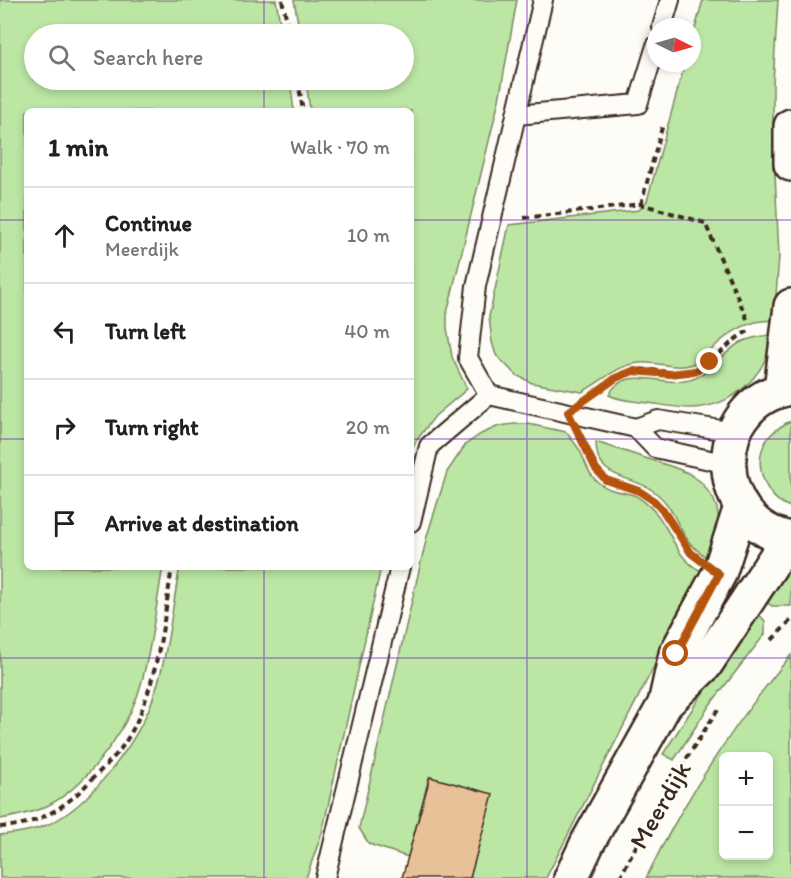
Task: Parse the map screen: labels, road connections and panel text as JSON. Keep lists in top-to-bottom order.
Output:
{
  "streets": {
    "street": ["Meerdijk"]
  },
  "north": "right",
  "page": {
    "search": "Search here",
    "heading": ["1 min", "Walk · 70 m"],
    "list": [
      ["Continue", "Meerdijk", "10 m"],
      ["Turn left", "40 m"],
      ["Turn right", "20 m"],
      "Arrive at destination"
    ],
    "map_buttons": ["+", "−"]
  }
}
